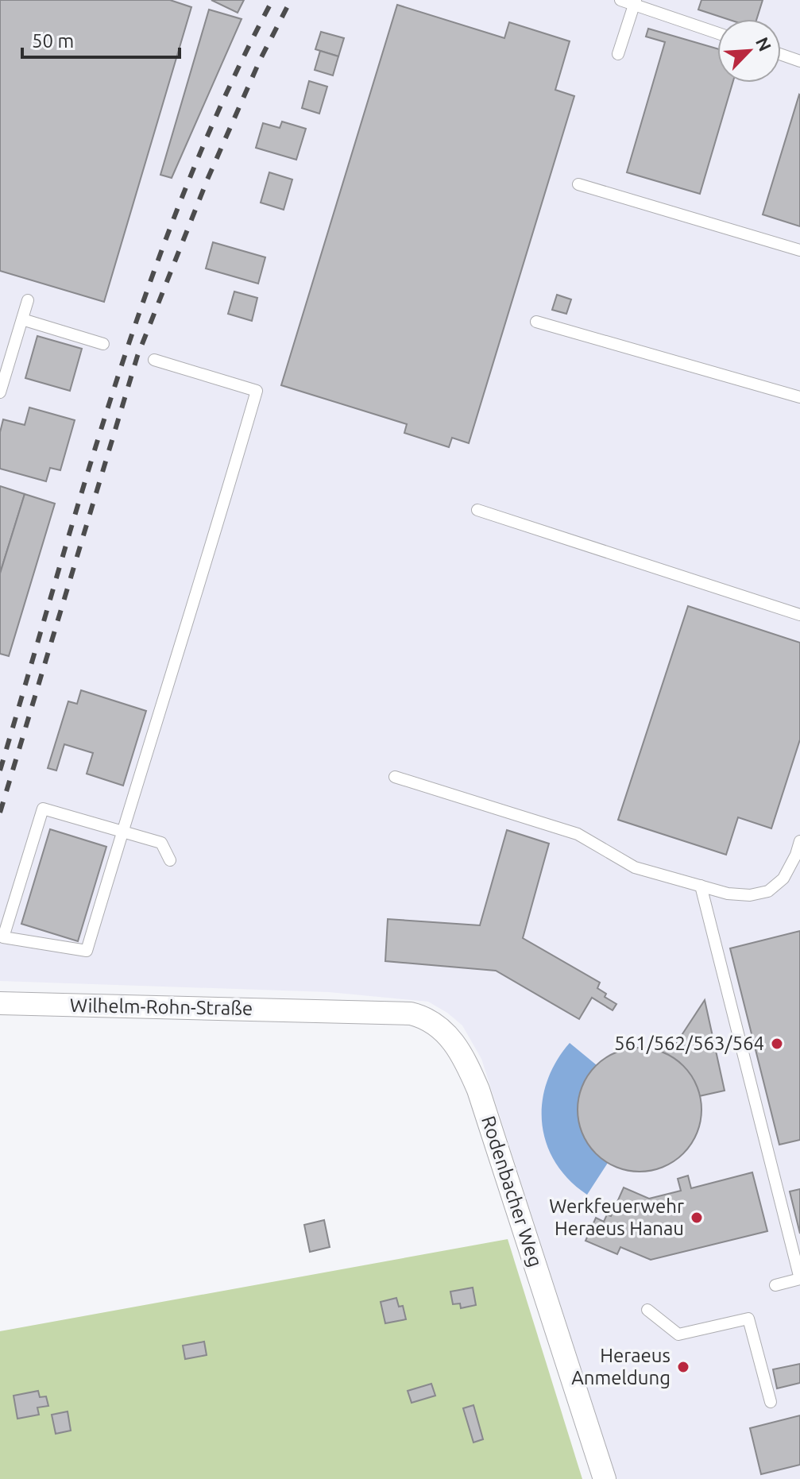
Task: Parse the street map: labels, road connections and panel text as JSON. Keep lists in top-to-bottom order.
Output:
{
  "streets": {
    "street": ["Wilhelm-Rohn-Straße", "Rodenbacher Weg"]
  },
  "crossings": [
    ["Wilhelm-Rohn-Straße", "Rodenbacher Weg"]
  ],
  "places": ["561/562/563/564", "Werkfeuerwehr Heraeus Hanau", "Heraeus Anmeldung"],
  "scale_bar": "50 m",
  "north": "top right"
}
